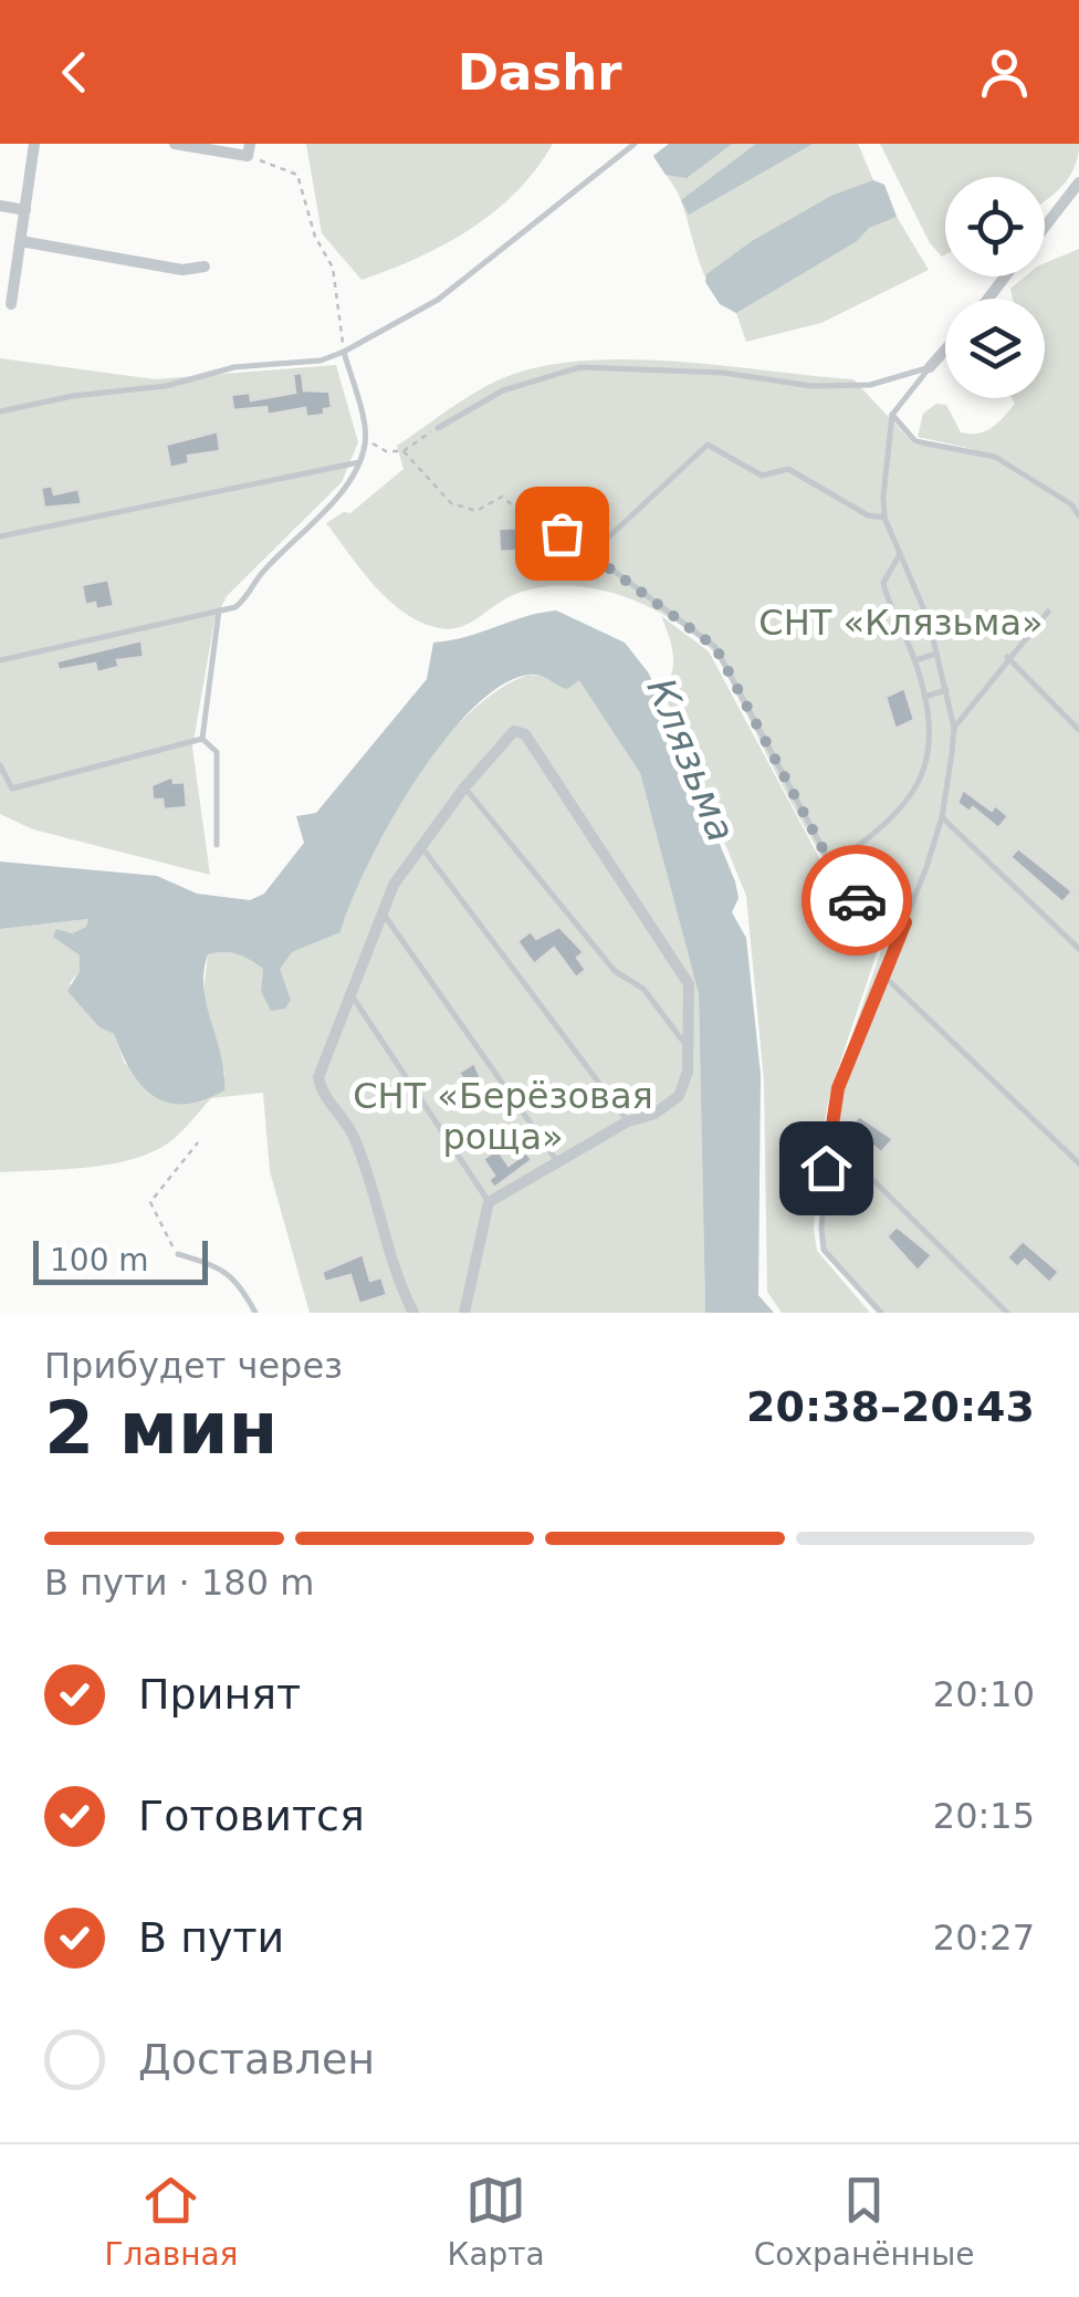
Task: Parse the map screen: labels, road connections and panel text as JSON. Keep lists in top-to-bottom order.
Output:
{
  "water": ["Клязьма"],
  "parks": ["СНТ «Клязьма»", "СНТ «Берёзовая роща»"],
  "scale_bar": "100 m",
  "page": {
    "header": "Dashr",
    "scale": "100 m",
    "heading": ["2 мин", "Прибудет через", "20:38–20:43"],
    "bar": "В пути · 180 m",
    "list": [
      ["Принят", "20:10"],
      ["Готовится", "20:15"],
      ["В пути", "20:27"],
      "Доставлен"
    ],
    "tabs": ["Главная", "Карта", "Сохранённые"]
  }
}
